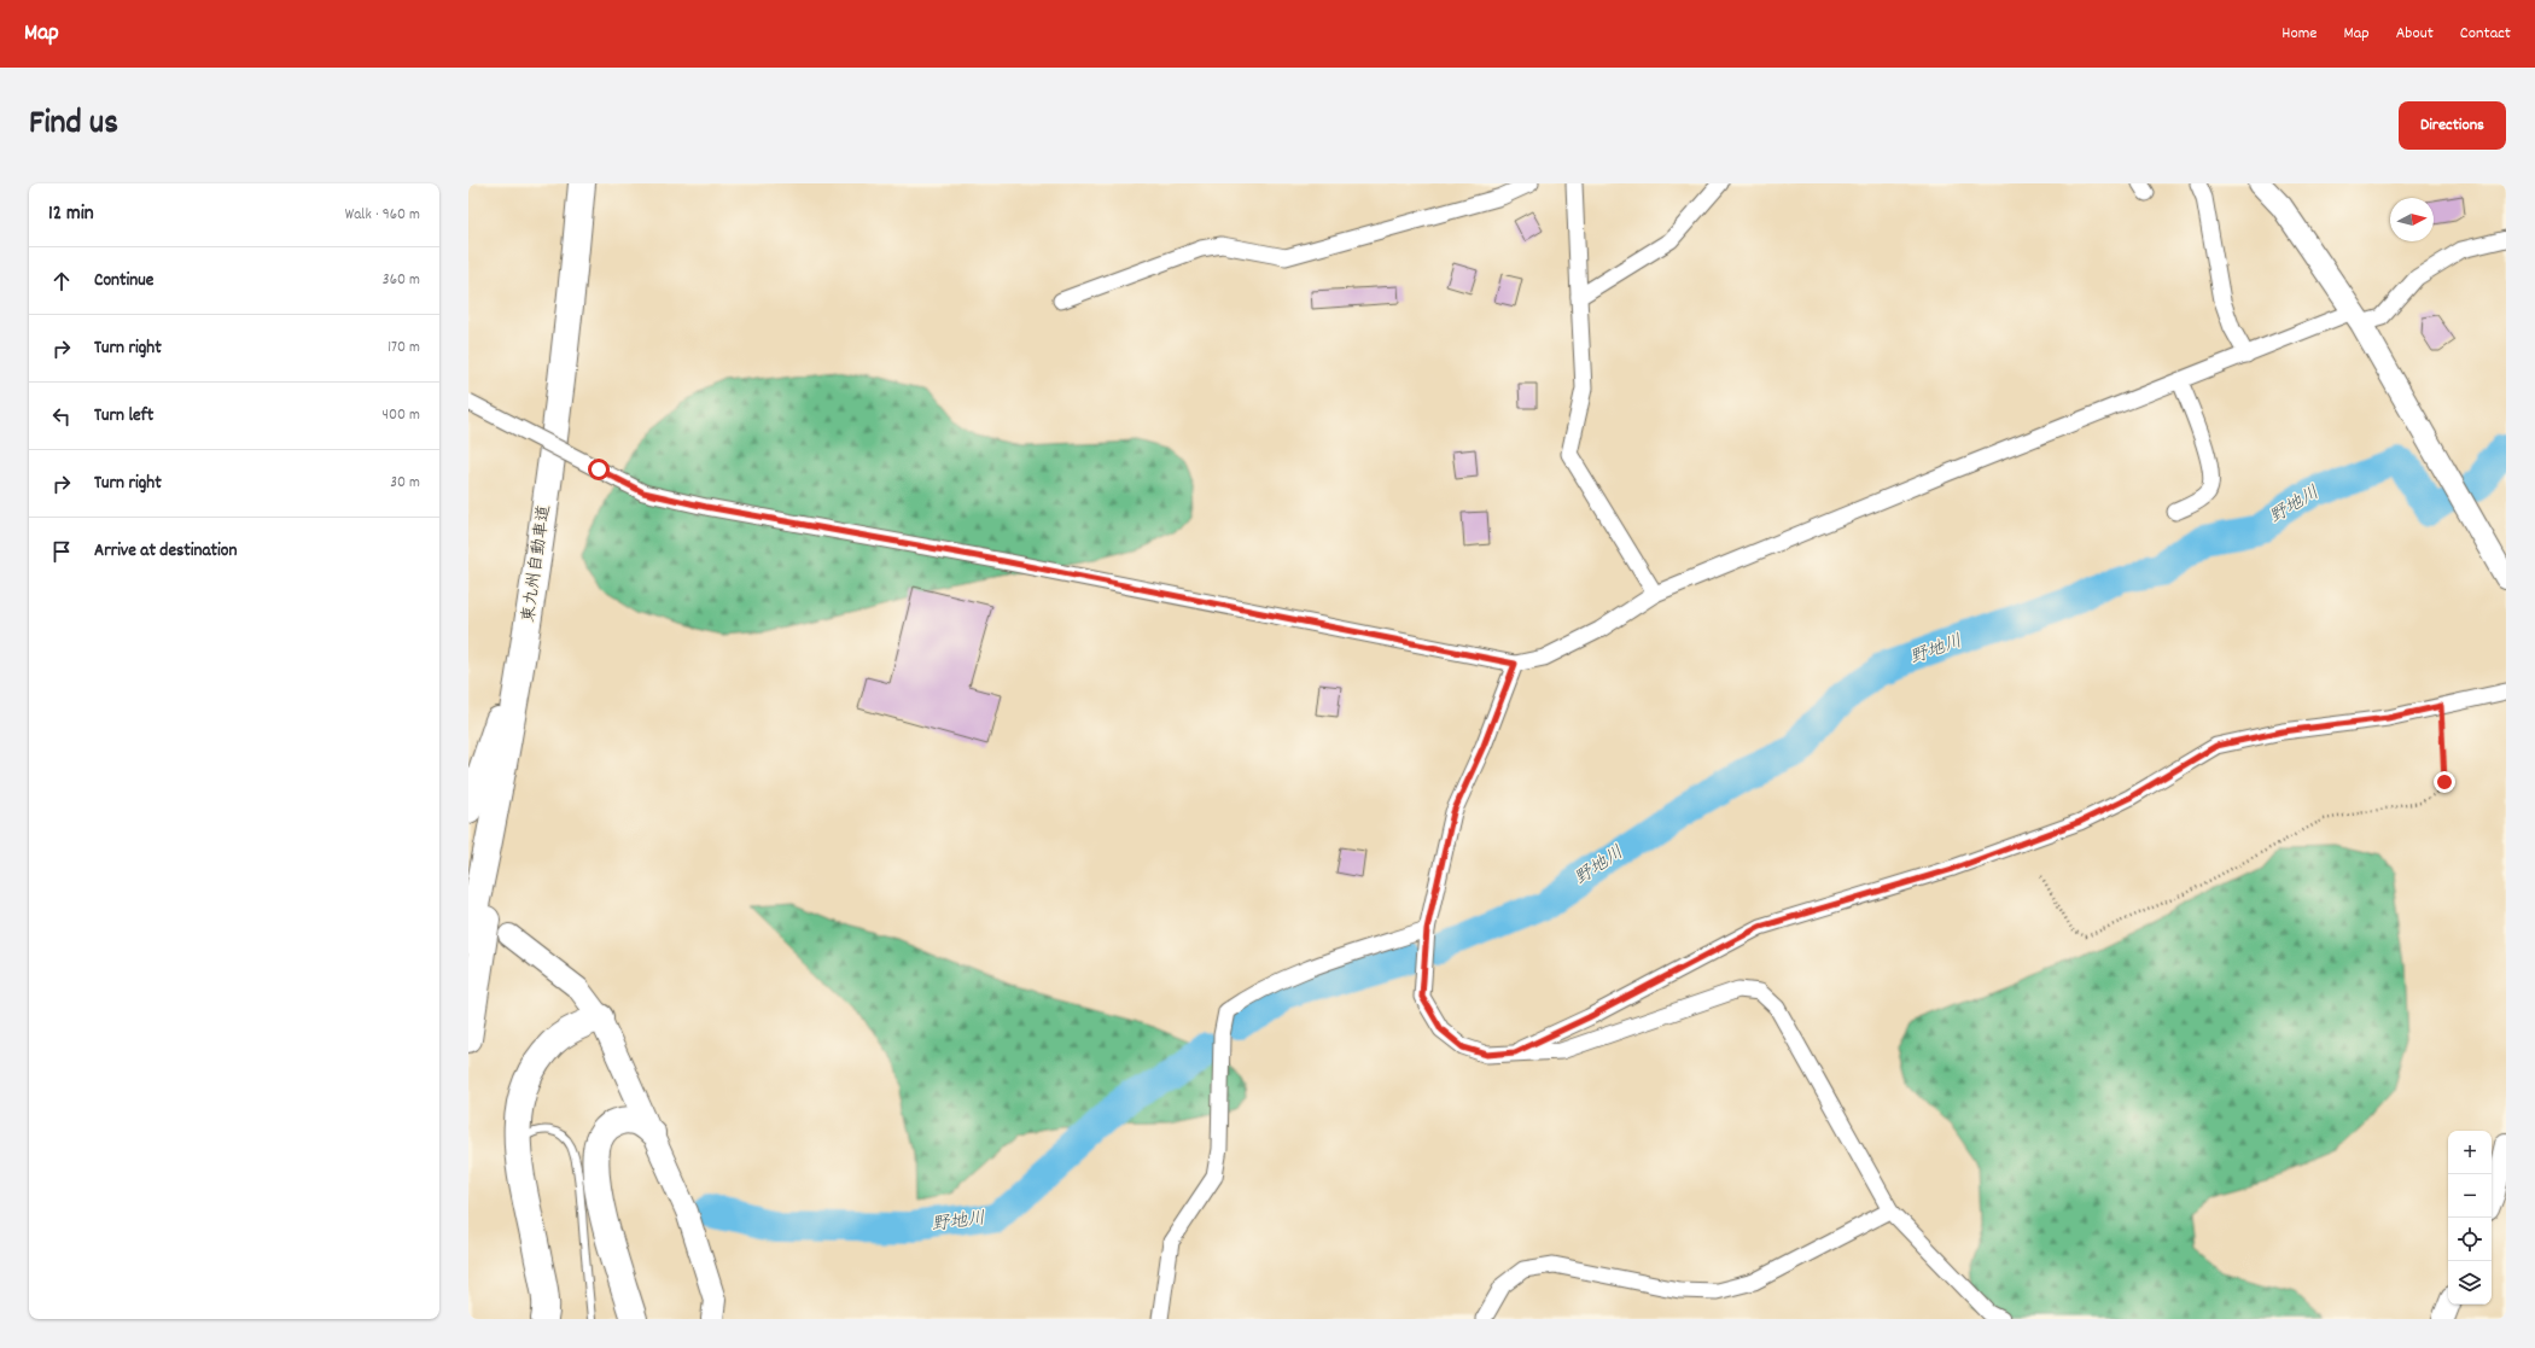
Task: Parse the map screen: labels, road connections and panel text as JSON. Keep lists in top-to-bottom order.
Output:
{
  "streets": {
    "highway": ["東九州自動車道"]
  },
  "water": ["野地川"],
  "north": "right",
  "page": {
    "header": "Map",
    "nav": [
      "Home",
      "Map",
      "About",
      "Contact"
    ],
    "title": "Find us",
    "buttons": "Directions",
    "heading": ["12 min", "Walk · 960 m"],
    "list": [
      ["Continue", "360 m"],
      ["Turn right", "170 m"],
      ["Turn left", "400 m"],
      ["Turn right", "30 m"],
      "Arrive at destination"
    ],
    "map_buttons": ["+", "−"]
  }
}
